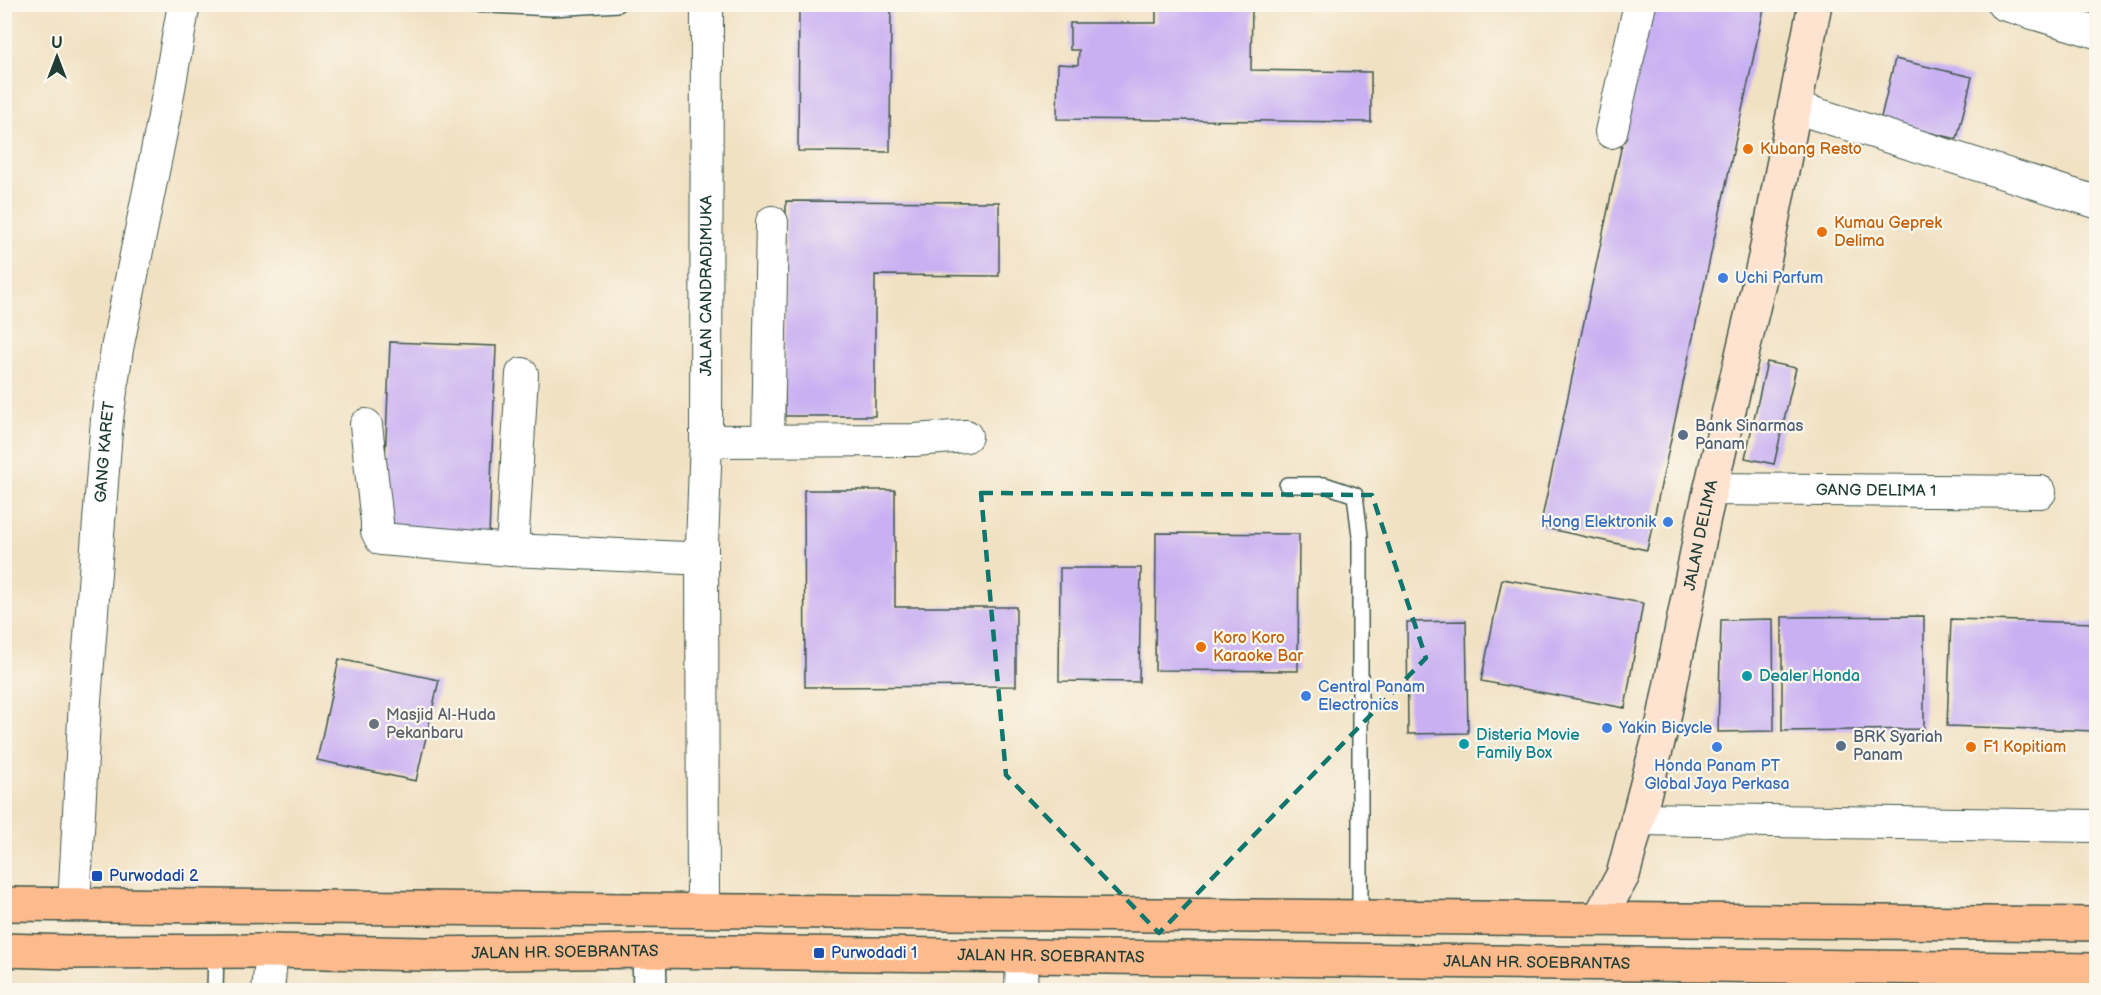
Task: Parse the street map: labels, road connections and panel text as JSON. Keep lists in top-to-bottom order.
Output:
{
  "streets": {
    "main road": ["JALAN DELIMA", "JALAN HR. SOEBRANTAS"],
    "street": ["JALAN CANDRADIMUKA", "GANG KARET", "GANG DELIMA 1"]
  },
  "crossings": [
    ["GANG DELIMA 1", "JALAN DELIMA"]
  ],
  "places": {
    "other": [
      "Kubang Resto",
      "Kumau Geprek Delima",
      "Uchi Parfum",
      "Bank Sinarmas Panam",
      "Hong Elektronik",
      "Koro Koro Karaoke Bar",
      "Dealer Honda",
      "Central Panam Electronics",
      "Masjid Al-Huda Pekanbaru",
      "Yakin Bicycle",
      "Disteria Movie Family Box",
      "BRK Syariah Panam",
      "Honda Panam PT Global Jaya Perkasa",
      "F1 Kopitiam"
    ],
    "transit": ["Purwodadi 2", "Purwodadi 1"]
  },
  "north": "top"
}
